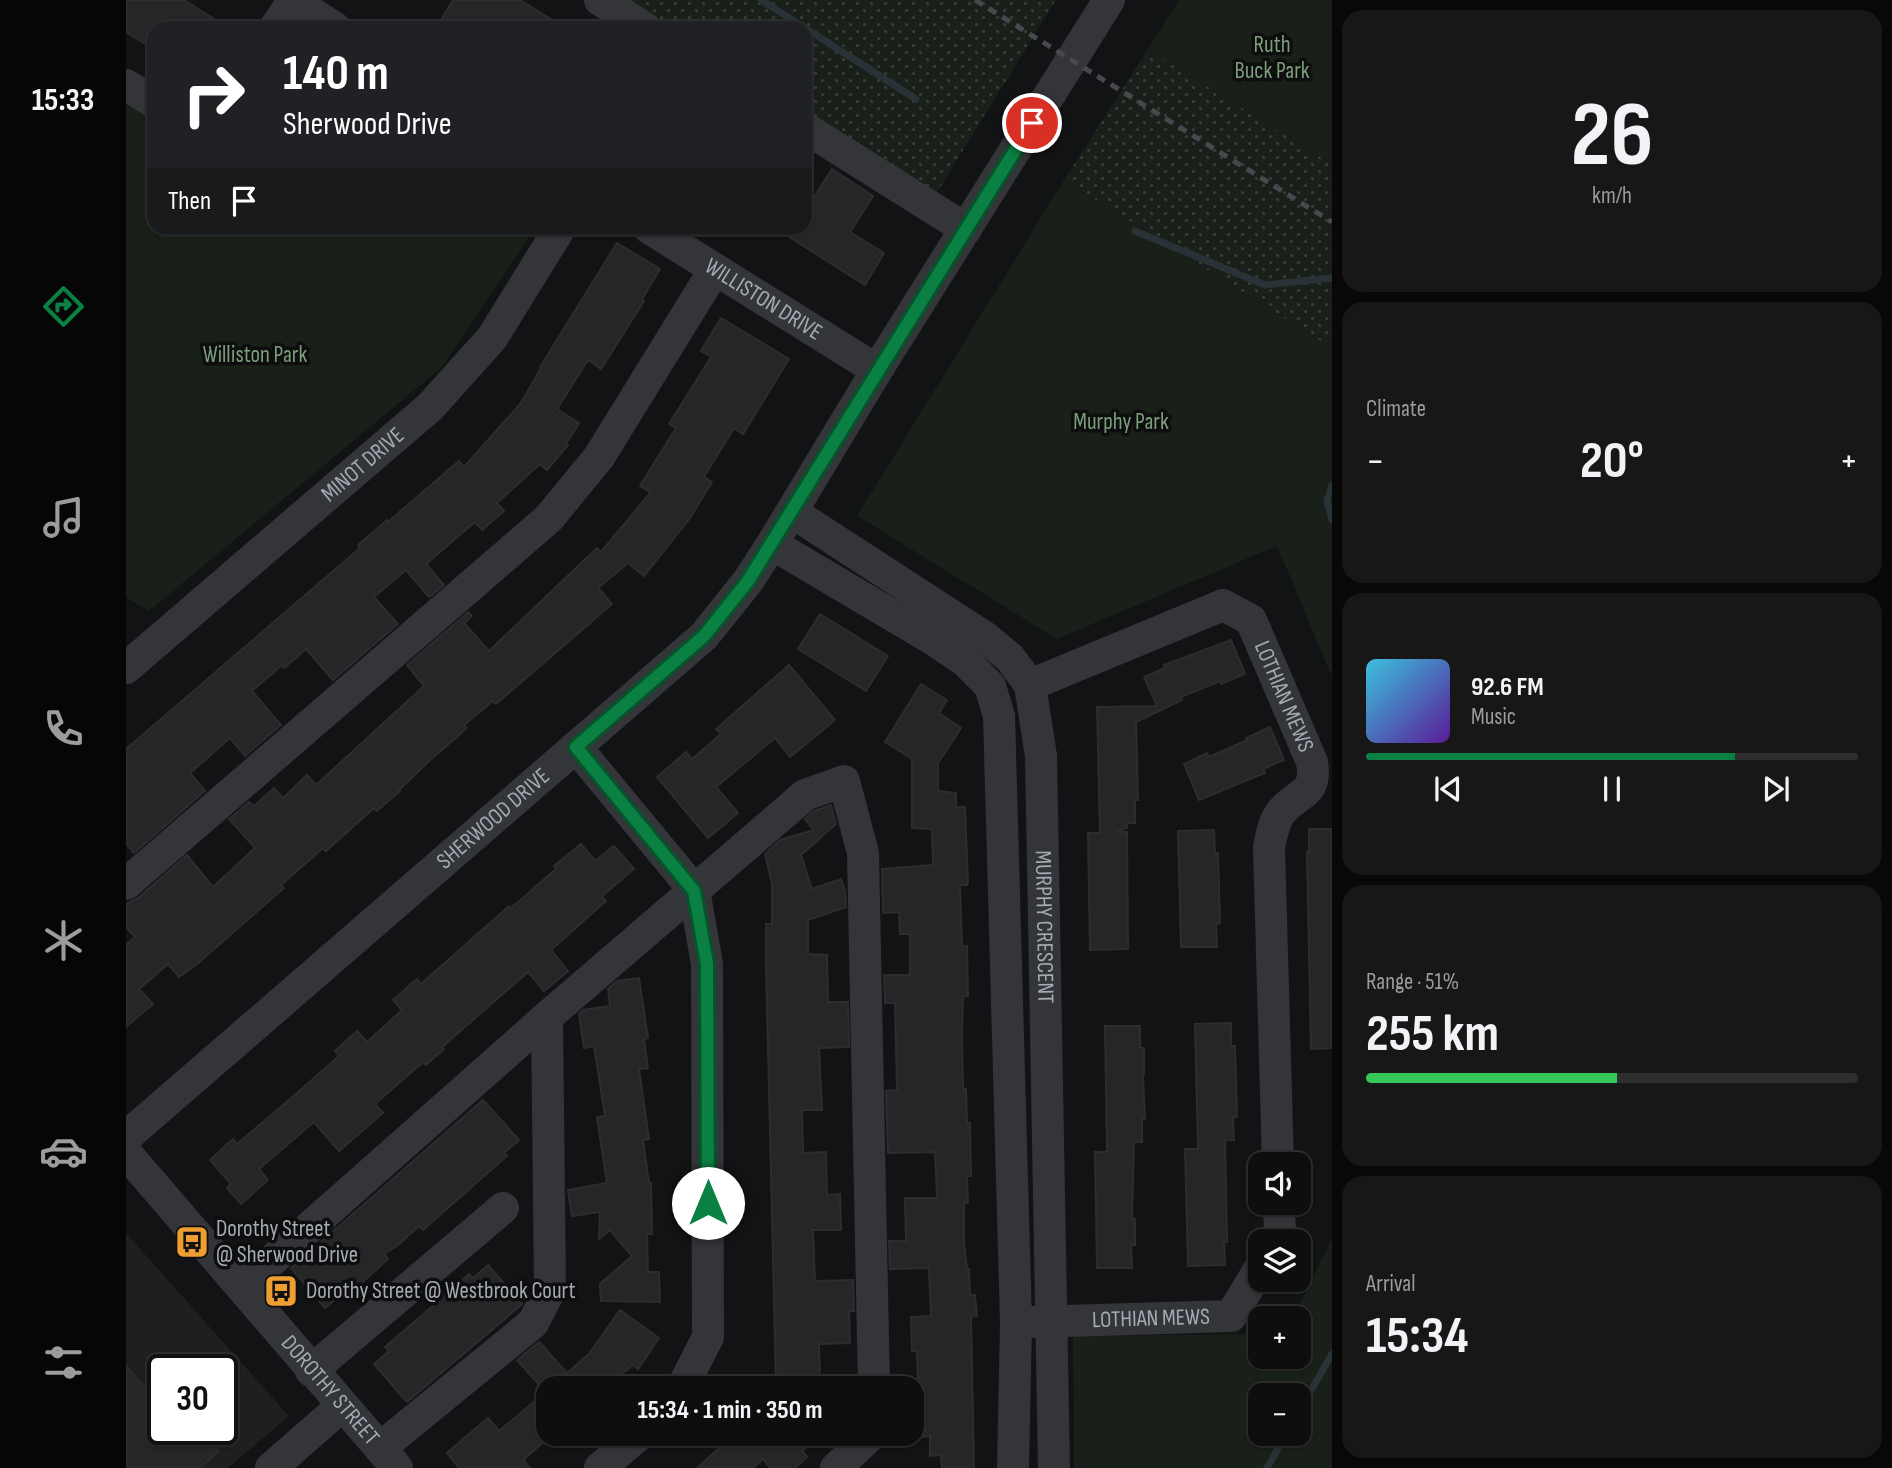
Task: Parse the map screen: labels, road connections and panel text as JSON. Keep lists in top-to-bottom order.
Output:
{
  "streets": {
    "street": [
      "WILLISTON DRIVE",
      "MINOT DRIVE",
      "LOTHIAN MEWS",
      "SHERWOOD DRIVE",
      "MURPHY CRESCENT",
      "DOROTHY STREET"
    ]
  },
  "crossings": [
    ["WILLISTON DRIVE", "SHERWOOD DRIVE"],
    ["LOTHIAN MEWS", "MURPHY CRESCENT"],
    ["SHERWOOD DRIVE", "MURPHY CRESCENT"]
  ],
  "parks": ["Ruth Buck Park", "Williston Park", "Murphy Park"],
  "places": {
    "bus stop": ["Dorothy Street @ Sherwood Drive", "Dorothy Street @ Westbrook Court"]
  },
  "page": {
    "tabs": "15:33",
    "tile": [
      ["26", "km/h"],
      "Climate",
      ["Range · 51%", "255 km"],
      ["Arrival", "15:34"]
    ],
    "turn": ["140 m", "Sherwood Drive"],
    "then": "Then",
    "heat": ["−", "20°", "+"],
    "song": ["92.6 FM", "Music"],
    "map_buttons": ["+", "−"],
    "limit": "30",
    "trip": "15:34 · 1 min · 350 m"
  }
}
